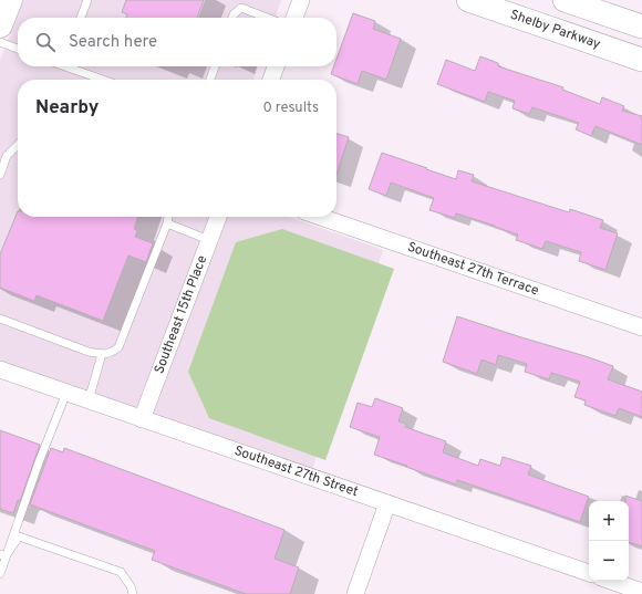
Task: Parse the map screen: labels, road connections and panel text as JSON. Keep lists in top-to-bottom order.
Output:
{
  "streets": {
    "street": [
      "Shelby Parkway",
      "Southeast 27th Terrace",
      "Southeast 15th Place",
      "Southeast 27th Street"
    ]
  },
  "crossings": [
    ["Southeast 15th Place", "Southeast 27th Street"]
  ],
  "page": {
    "search": "Search here",
    "heading": ["Nearby", "0 results"],
    "map_buttons": ["+", "−"]
  }
}
